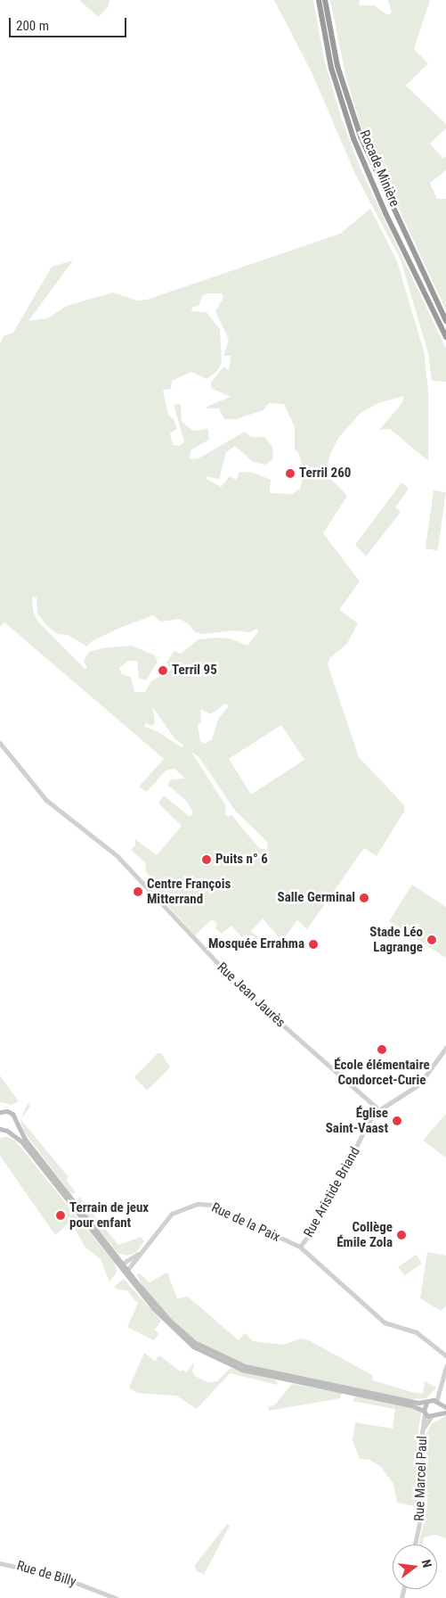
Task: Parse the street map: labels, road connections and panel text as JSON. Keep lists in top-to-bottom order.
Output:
{
  "streets": {
    "highway": ["Rocade Minière"],
    "street": [
      "Rue Jean Jaurès",
      "Rue Aristide Briand",
      "Rue de la Paix",
      "Rue Marcel Paul",
      "Rue de Billy"
    ]
  },
  "crossings": [
    ["Rue Aristide Briand", "Rue de la Paix"]
  ],
  "places": [
    "Terril 260",
    "Terril 95",
    "Puits n° 6",
    "Centre François Mitterrand",
    "Salle Germinal",
    "Stade Léo Lagrange",
    "Mosquée Errahma",
    "École élémentaire Condorcet-Curie",
    "Église Saint-Vaast",
    "Terrain de jeux pour enfant",
    "Collège Émile Zola"
  ],
  "scale_bar": "200 m",
  "north": "right"
}
